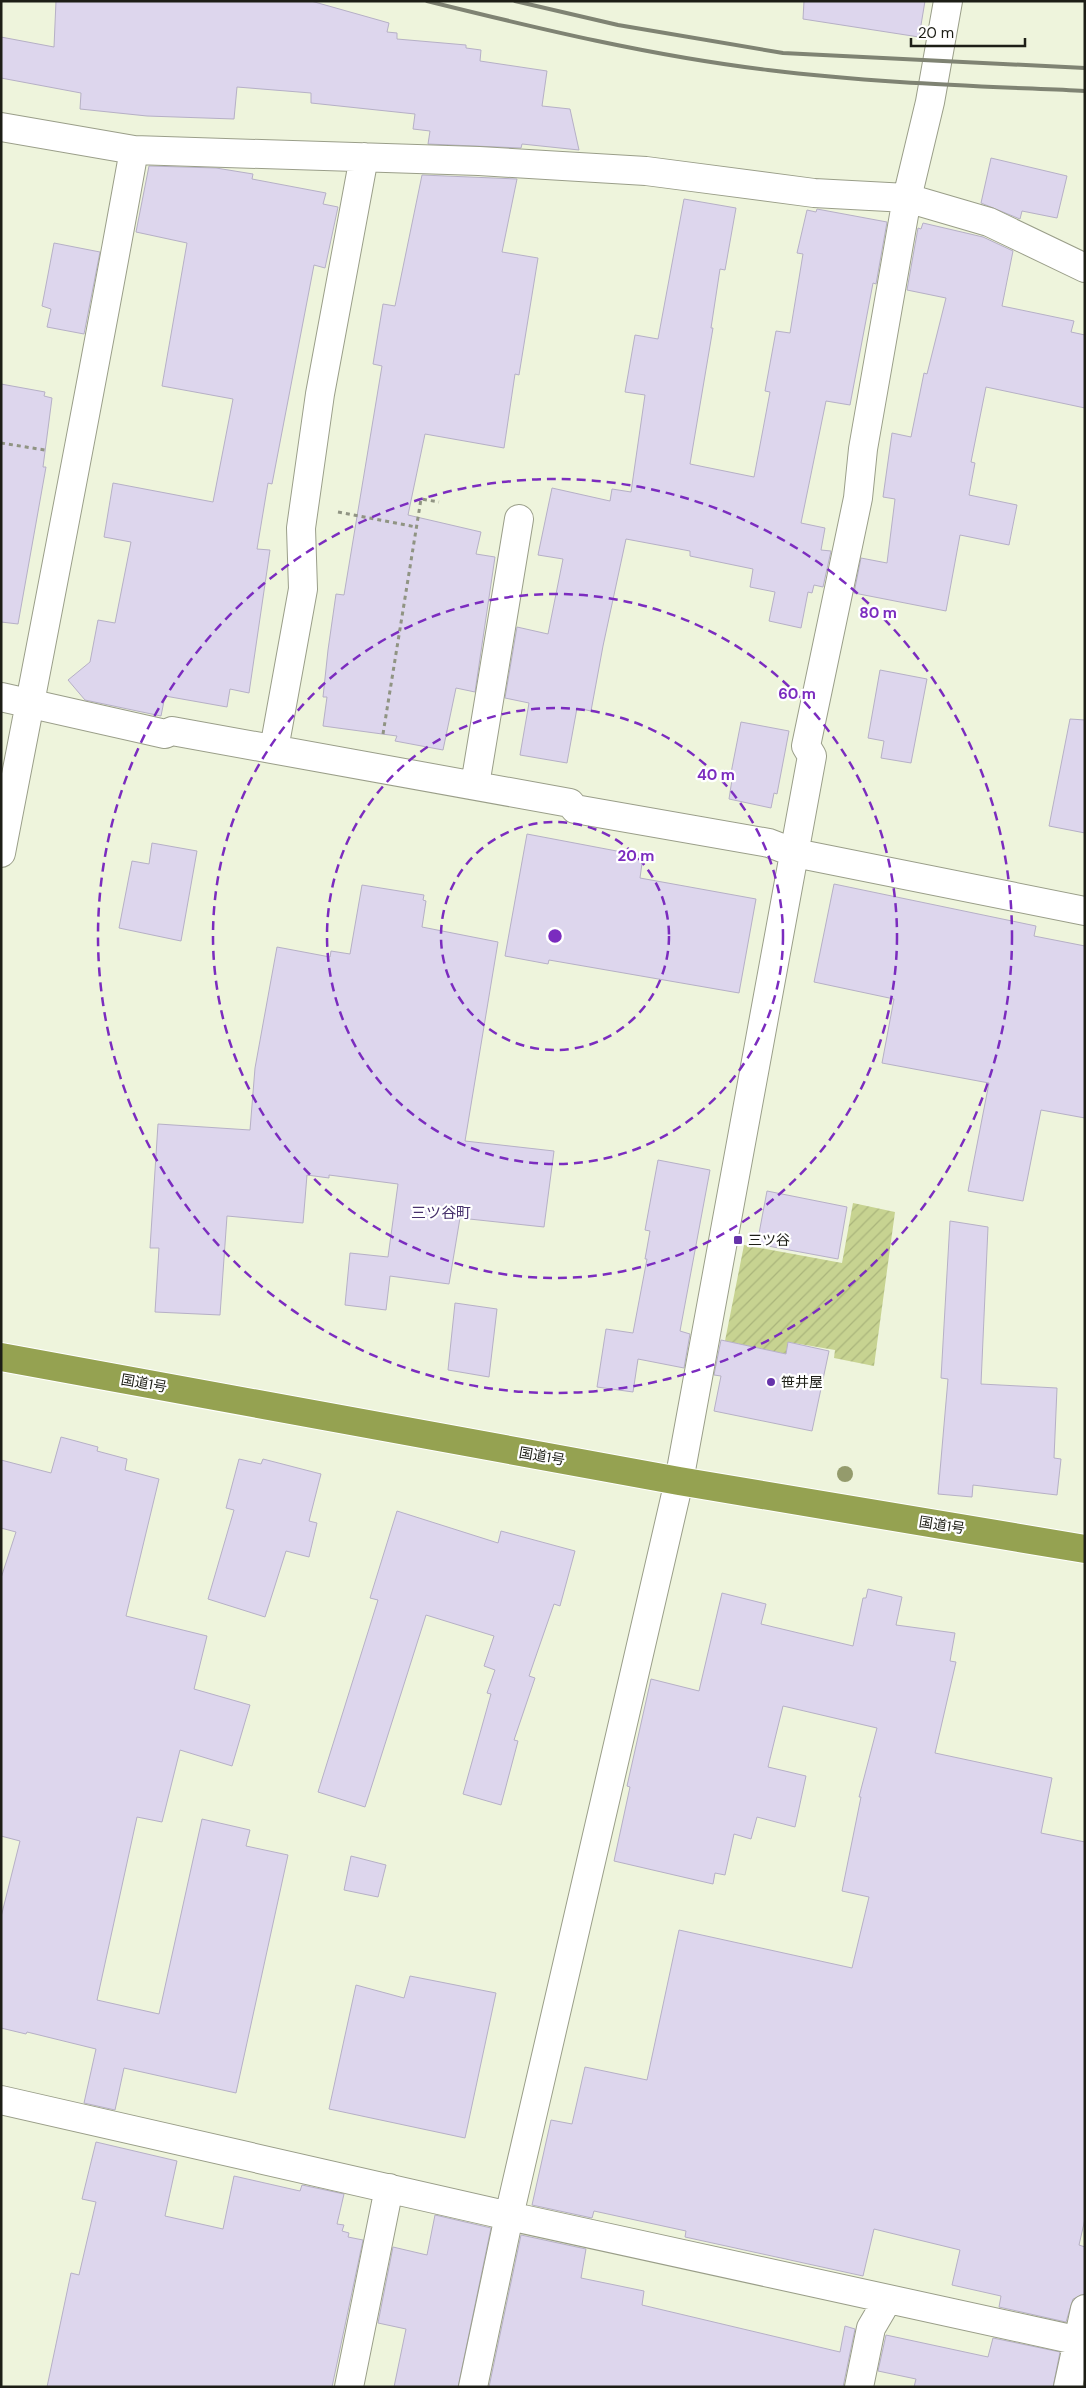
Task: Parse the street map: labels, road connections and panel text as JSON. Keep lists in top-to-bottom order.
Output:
{
  "streets": {
    "highway": ["国道1号"]
  },
  "districts": ["三ツ谷町"],
  "places": {
    "transit": ["三ツ谷"],
    "other": ["笹井屋"]
  },
  "scale_bar": "20 m",
  "rings": [
    "80 m",
    "60 m",
    "40 m",
    "20 m"
  ]
}
